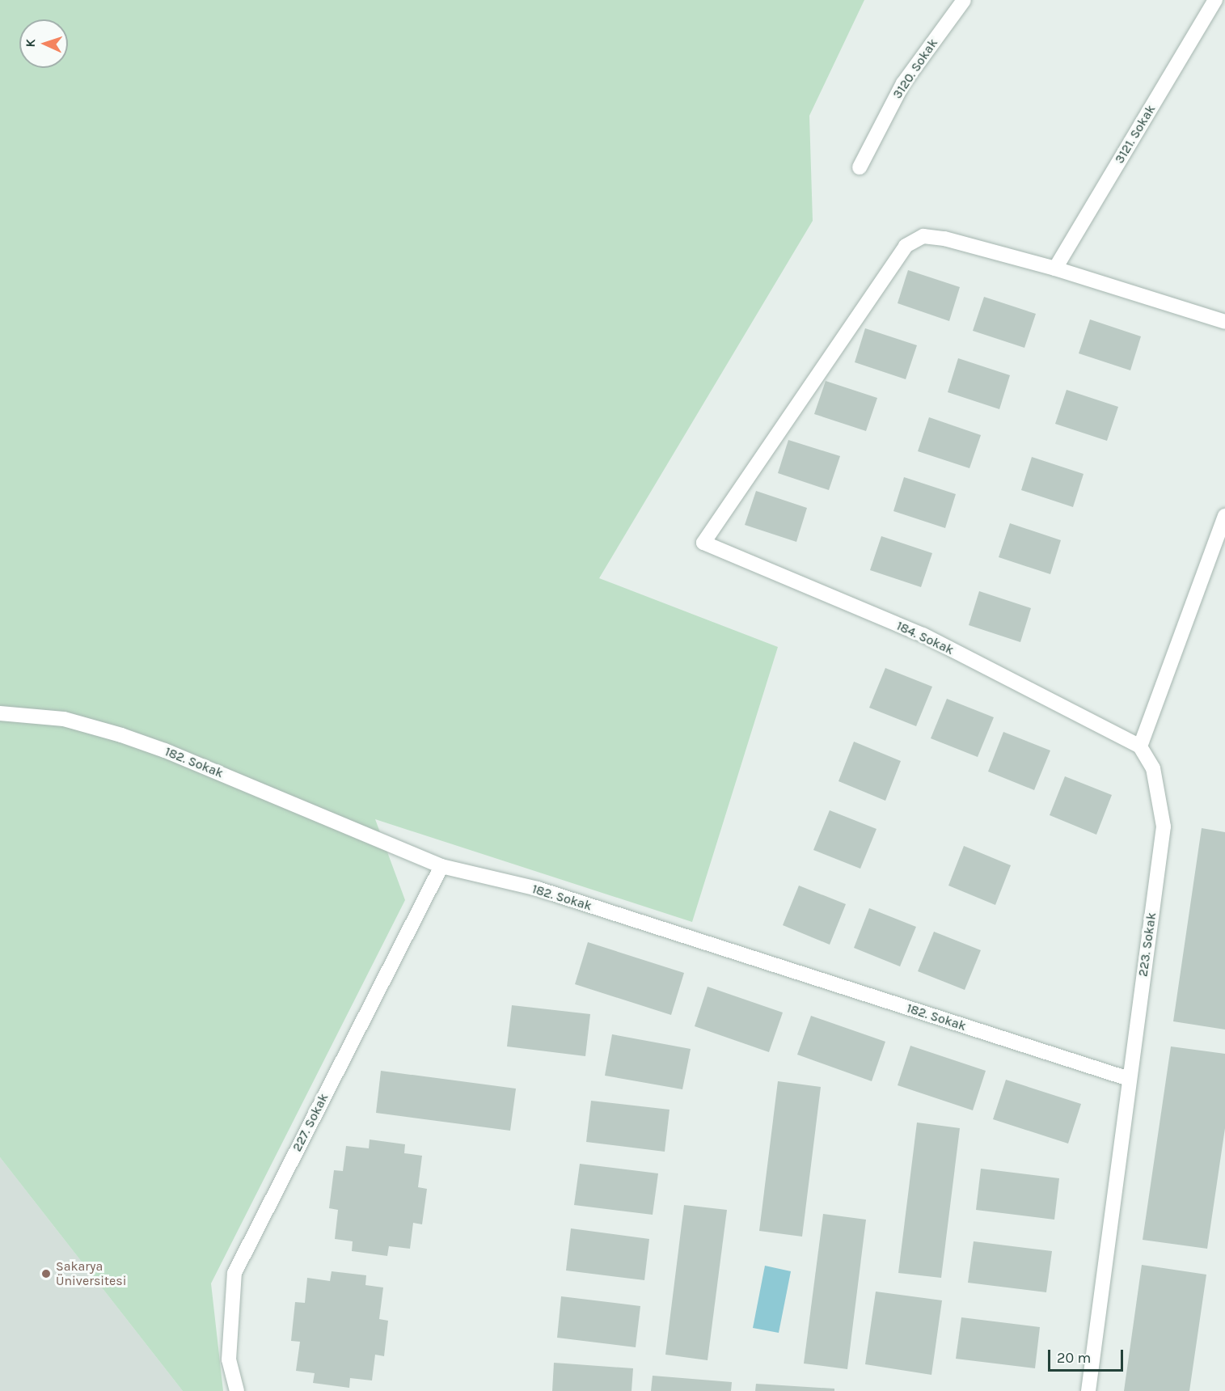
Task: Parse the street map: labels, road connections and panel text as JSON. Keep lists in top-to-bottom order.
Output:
{
  "streets": {
    "street": [
      "3120. Sokak",
      "3121. Sokak",
      "184. Sokak",
      "182. Sokak",
      "223. Sokak",
      "227. Sokak"
    ]
  },
  "crossings": [
    ["3121. Sokak", "184. Sokak"],
    ["184. Sokak", "223. Sokak"],
    ["182. Sokak", "223. Sokak"],
    ["182. Sokak", "227. Sokak"]
  ],
  "places": ["Sakarya Üniversitesi"],
  "scale_bar": "20 m",
  "north": "left"
}
